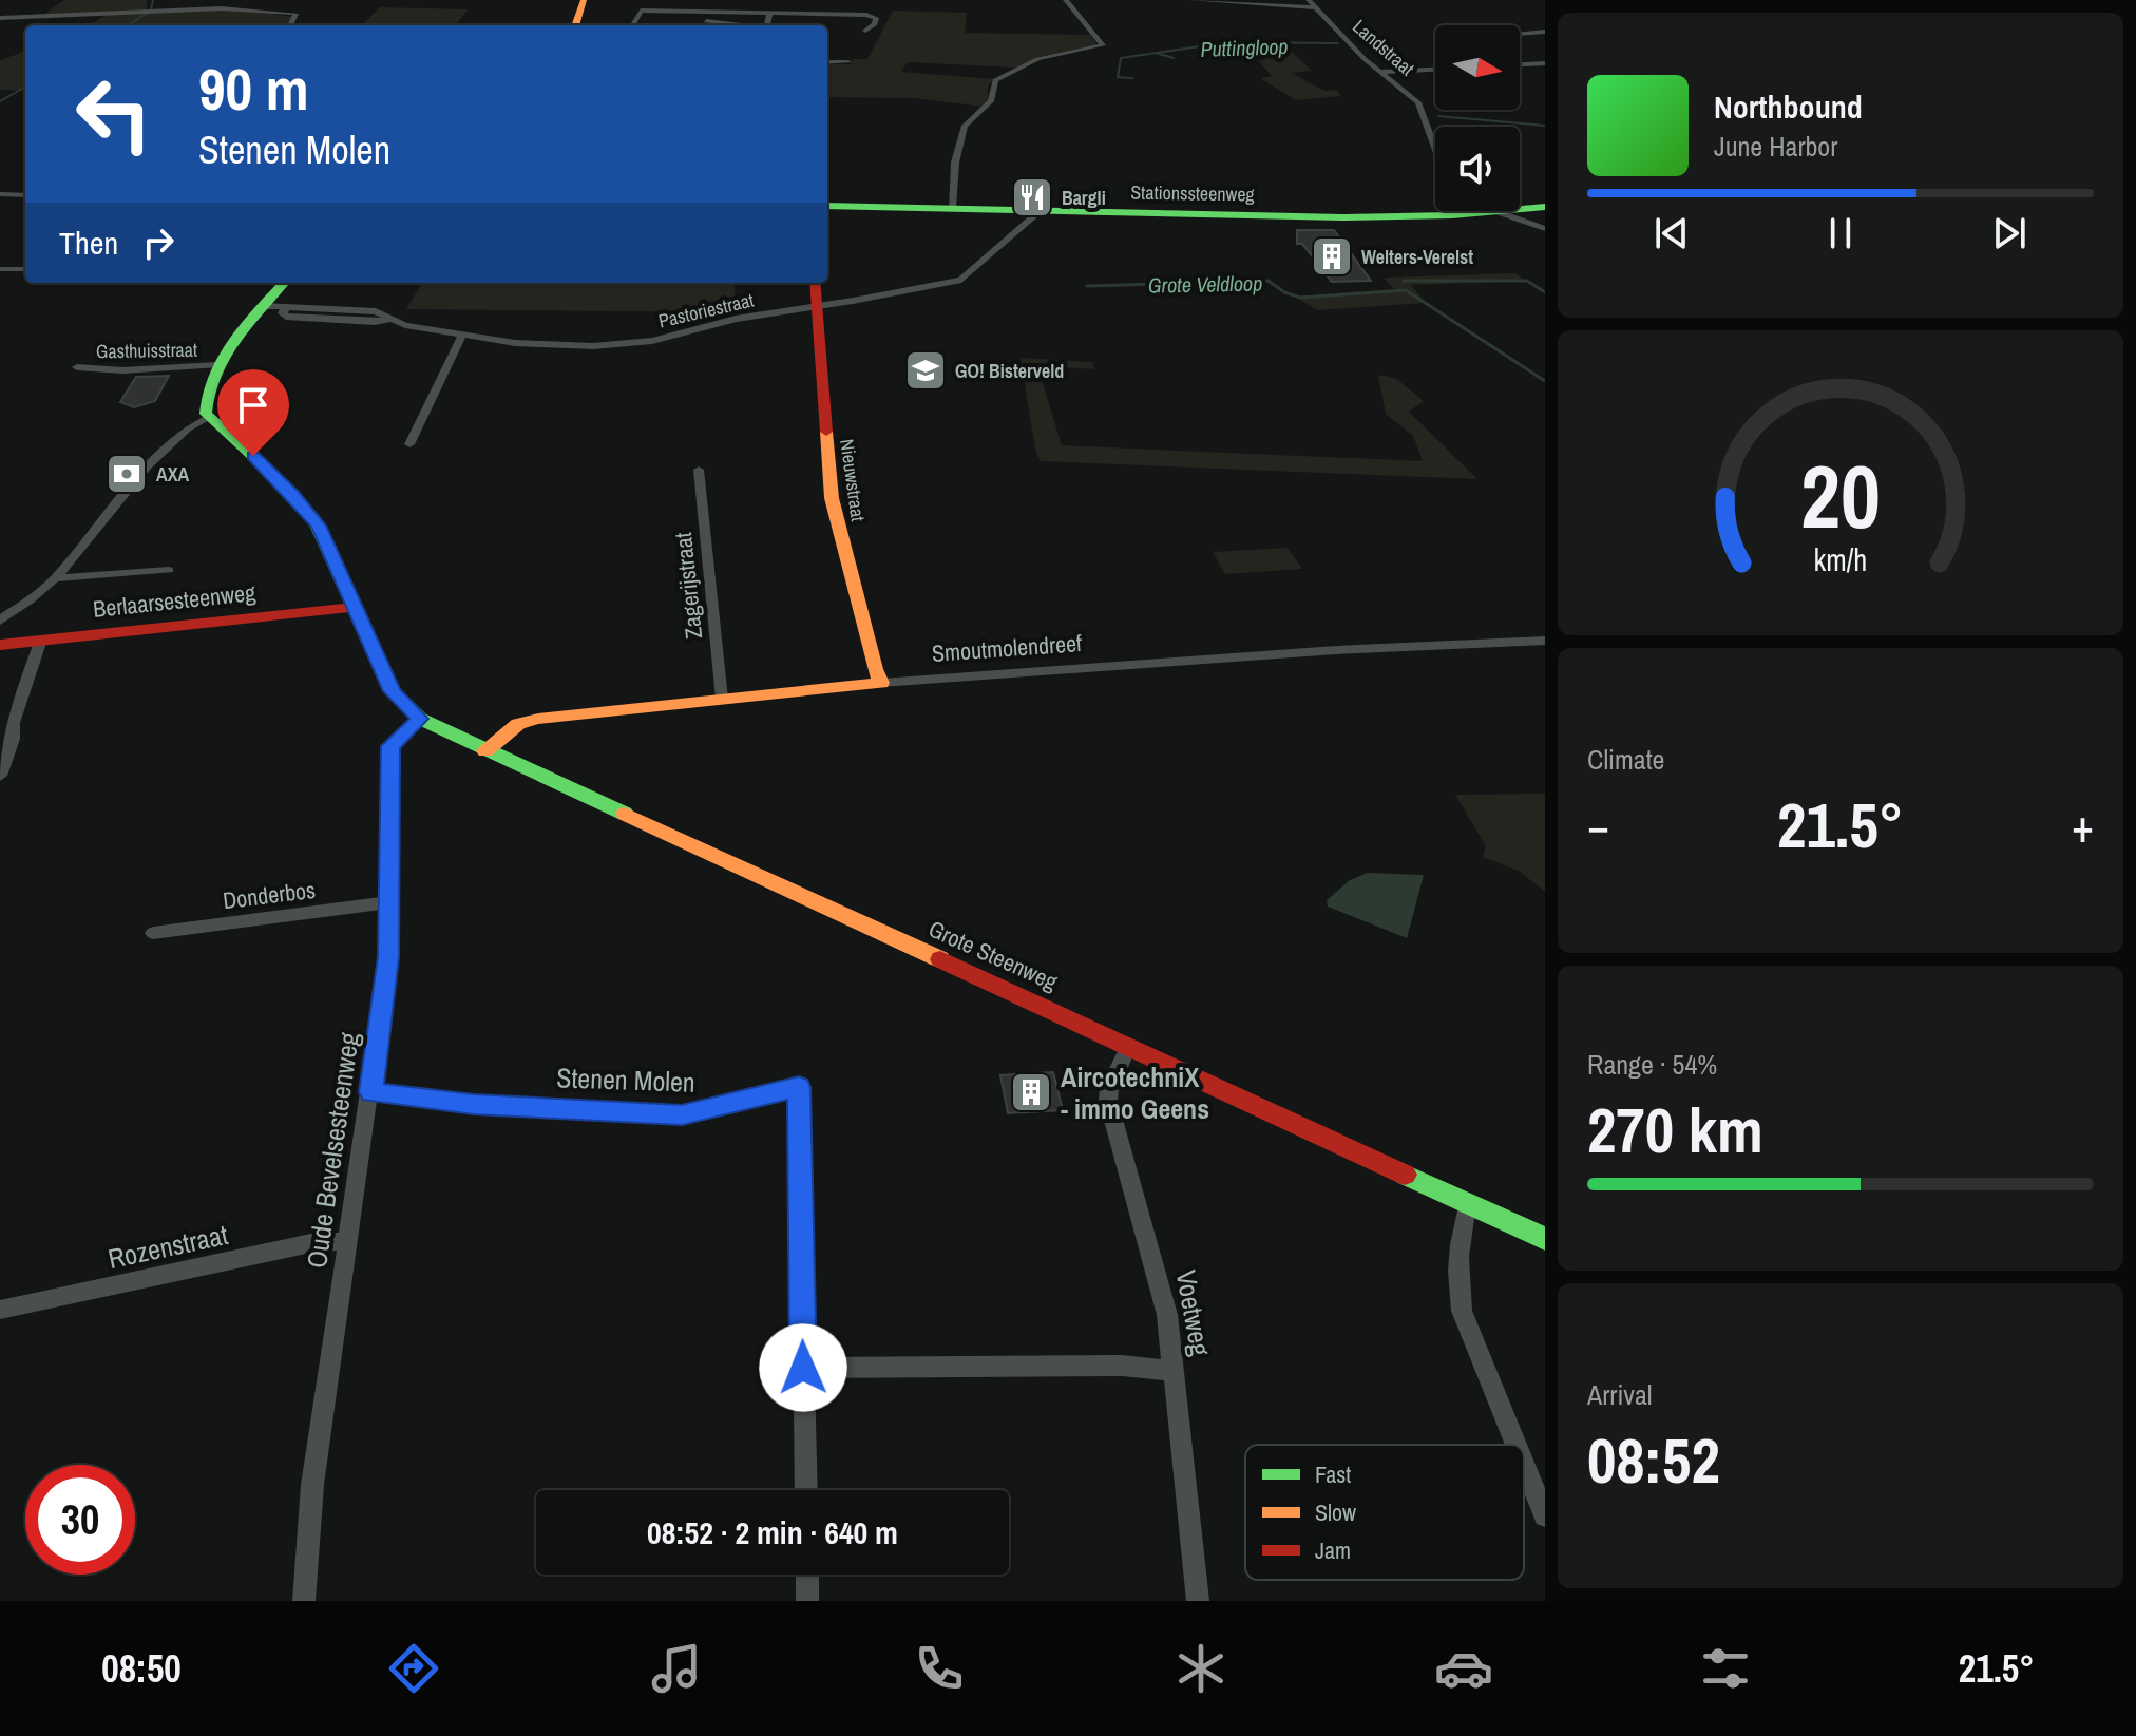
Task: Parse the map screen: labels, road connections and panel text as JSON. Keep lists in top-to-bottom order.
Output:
{
  "streets": {
    "street": [
      "Landstraat",
      "Stationssteenweg",
      "Pastoriestraat",
      "Gasthuisstraat",
      "Nieuwstraat",
      "Zagerijstraat",
      "Berlaarsesteenweg",
      "Smoutmolendreef",
      "Donderbos",
      "Grote Steenweg",
      "Stenen Molen",
      "Oude Bevelsesteenweg",
      "Rozenstraat",
      "Voetweg"
    ]
  },
  "crossings": [
    ["Stationssteenweg", "Pastoriestraat"],
    ["Pastoriestraat", "Nieuwstraat"],
    ["Nieuwstraat", "Smoutmolendreef"],
    ["Zagerijstraat", "Smoutmolendreef"],
    ["Smoutmolendreef", "Grote Steenweg"],
    ["Donderbos", "Oude Bevelsesteenweg"],
    ["Grote Steenweg", "Oude Bevelsesteenweg"],
    ["Grote Steenweg", "Voetweg"],
    ["Stenen Molen", "Oude Bevelsesteenweg"],
    ["Oude Bevelsesteenweg", "Rozenstraat"]
  ],
  "water": ["Puttingloop", "Grote Veldloop"],
  "places": {
    "restaurant": ["Bargli"],
    "building": ["Welters-Verelst", "AircotechniX - immo Geens"],
    "school or university": ["GO! Bisterveld"],
    "bank": ["AXA"]
  },
  "legend": ["Fast", "Slow", "Jam"],
  "north": "right",
  "page": {
    "turn": ["90 m", "Stenen Molen"],
    "song": ["Northbound", "June Harbor"],
    "then": "Then",
    "tile": [
      "Climate",
      ["Range · 54%", "270 km"],
      ["Arrival", "08:52"]
    ],
    "heat": ["−", "21.5°", "+"],
    "limit": "30",
    "trip": "08:52 · 2 min · 640 m",
    "tabs": ["08:50", "21.5°"],
    "gauge": ["20", "km/h"]
  }
}
